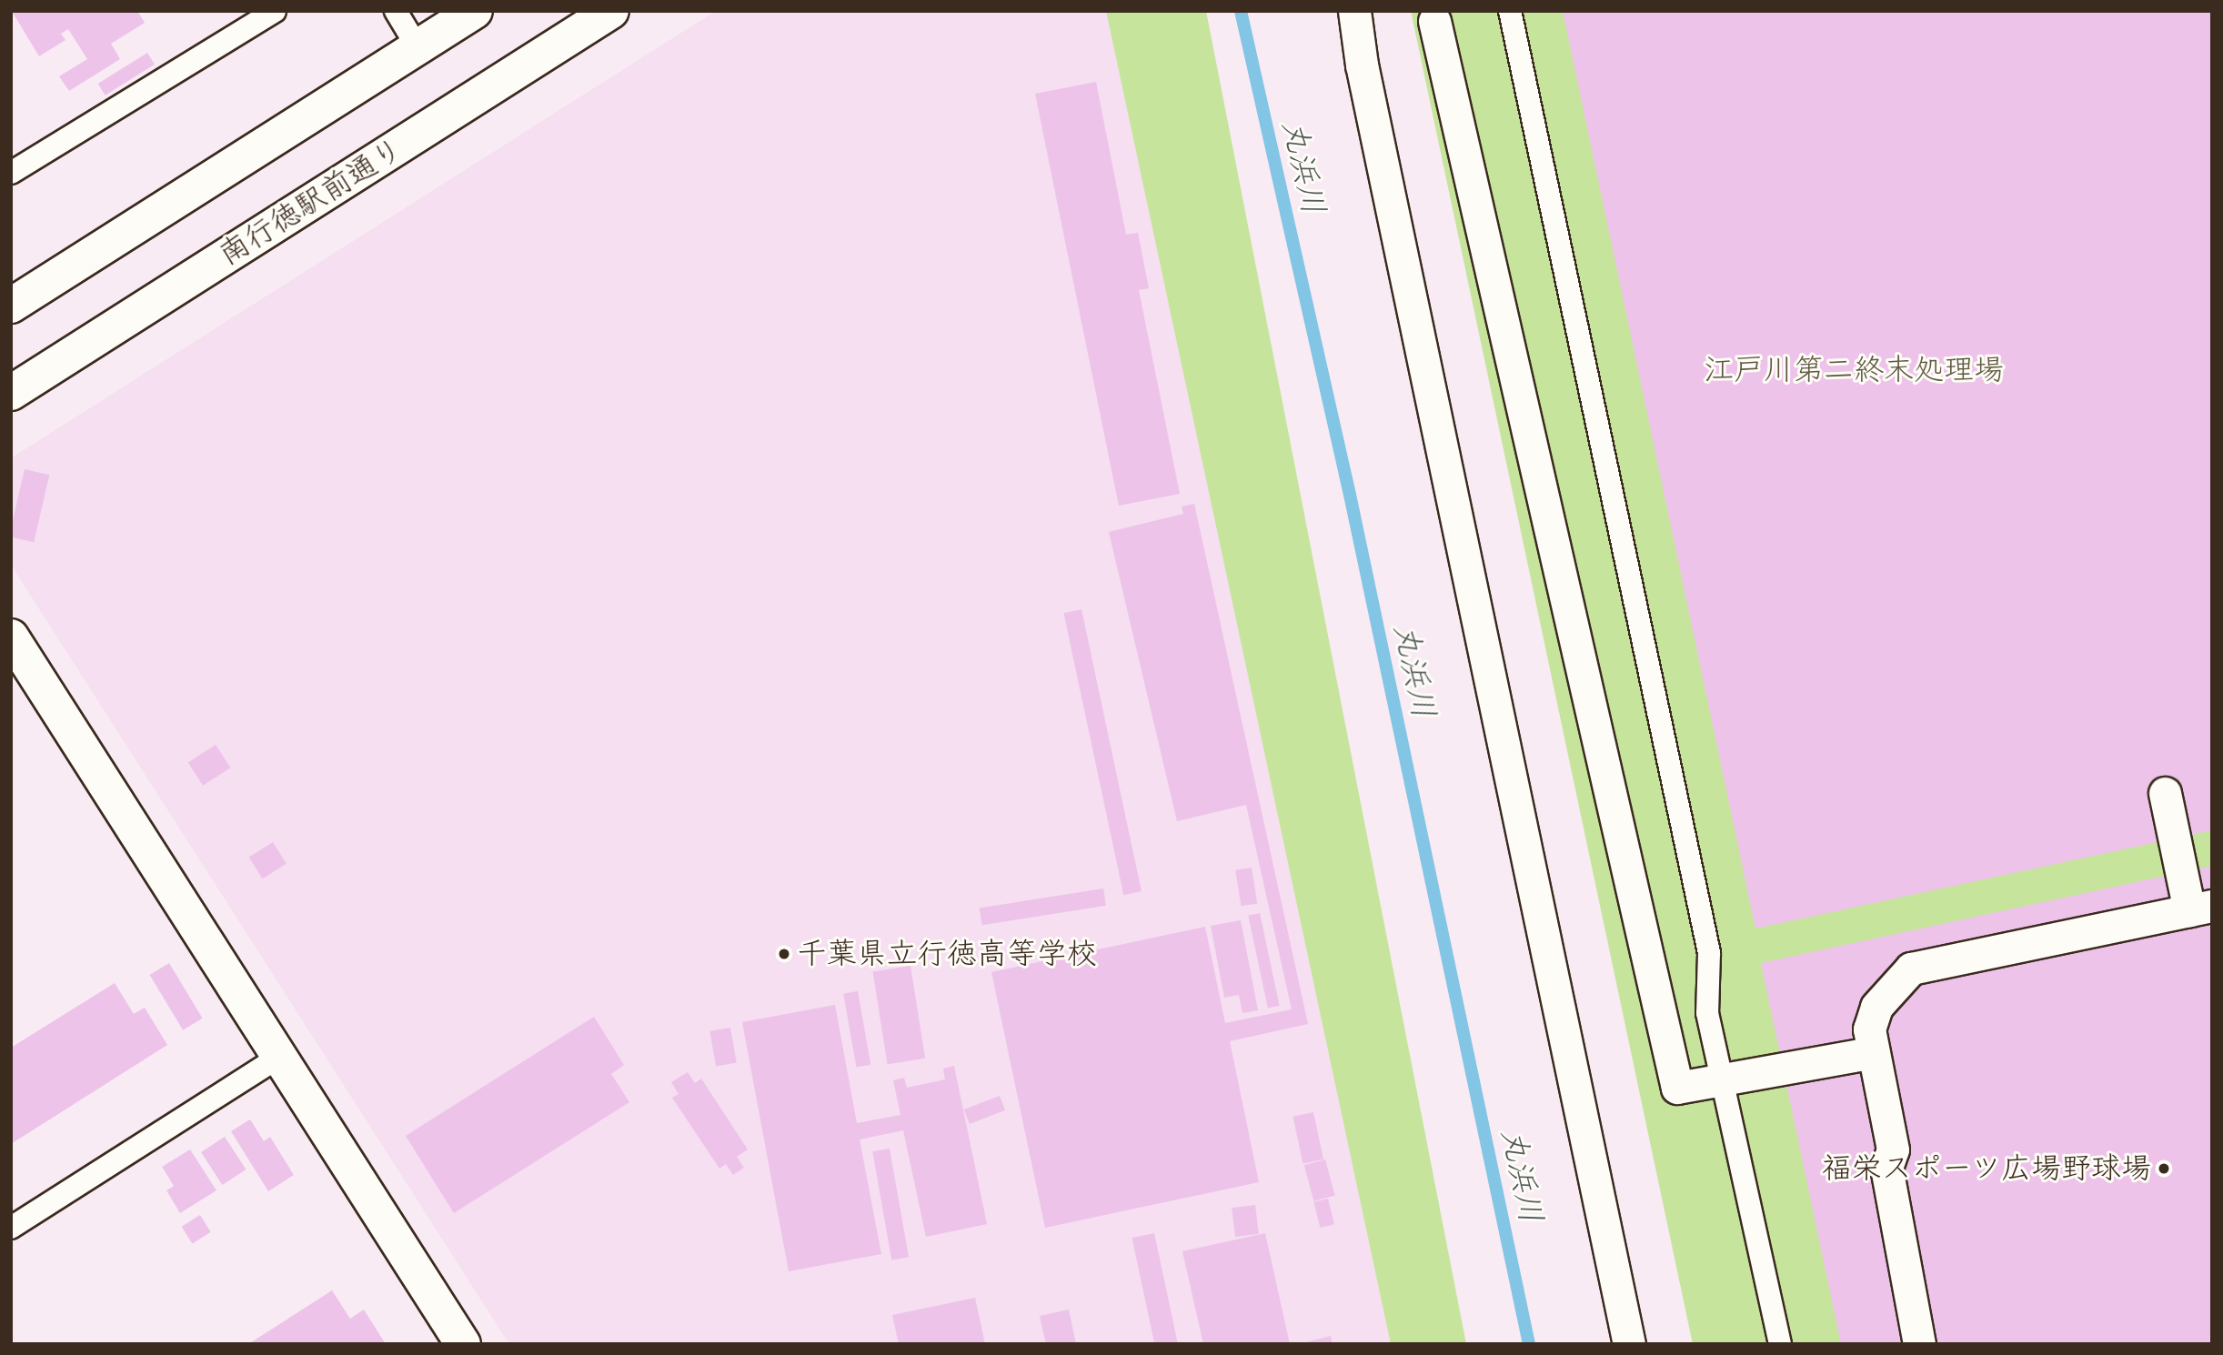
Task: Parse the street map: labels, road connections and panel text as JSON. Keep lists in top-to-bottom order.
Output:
{
  "streets": {
    "street": ["南行徳駅前通り"]
  },
  "water": ["丸浜川"],
  "parks": ["江戸川第二終末処理場"],
  "places": ["千葉県立行徳高等学校", "福栄スポーツ広場野球場"]
}
